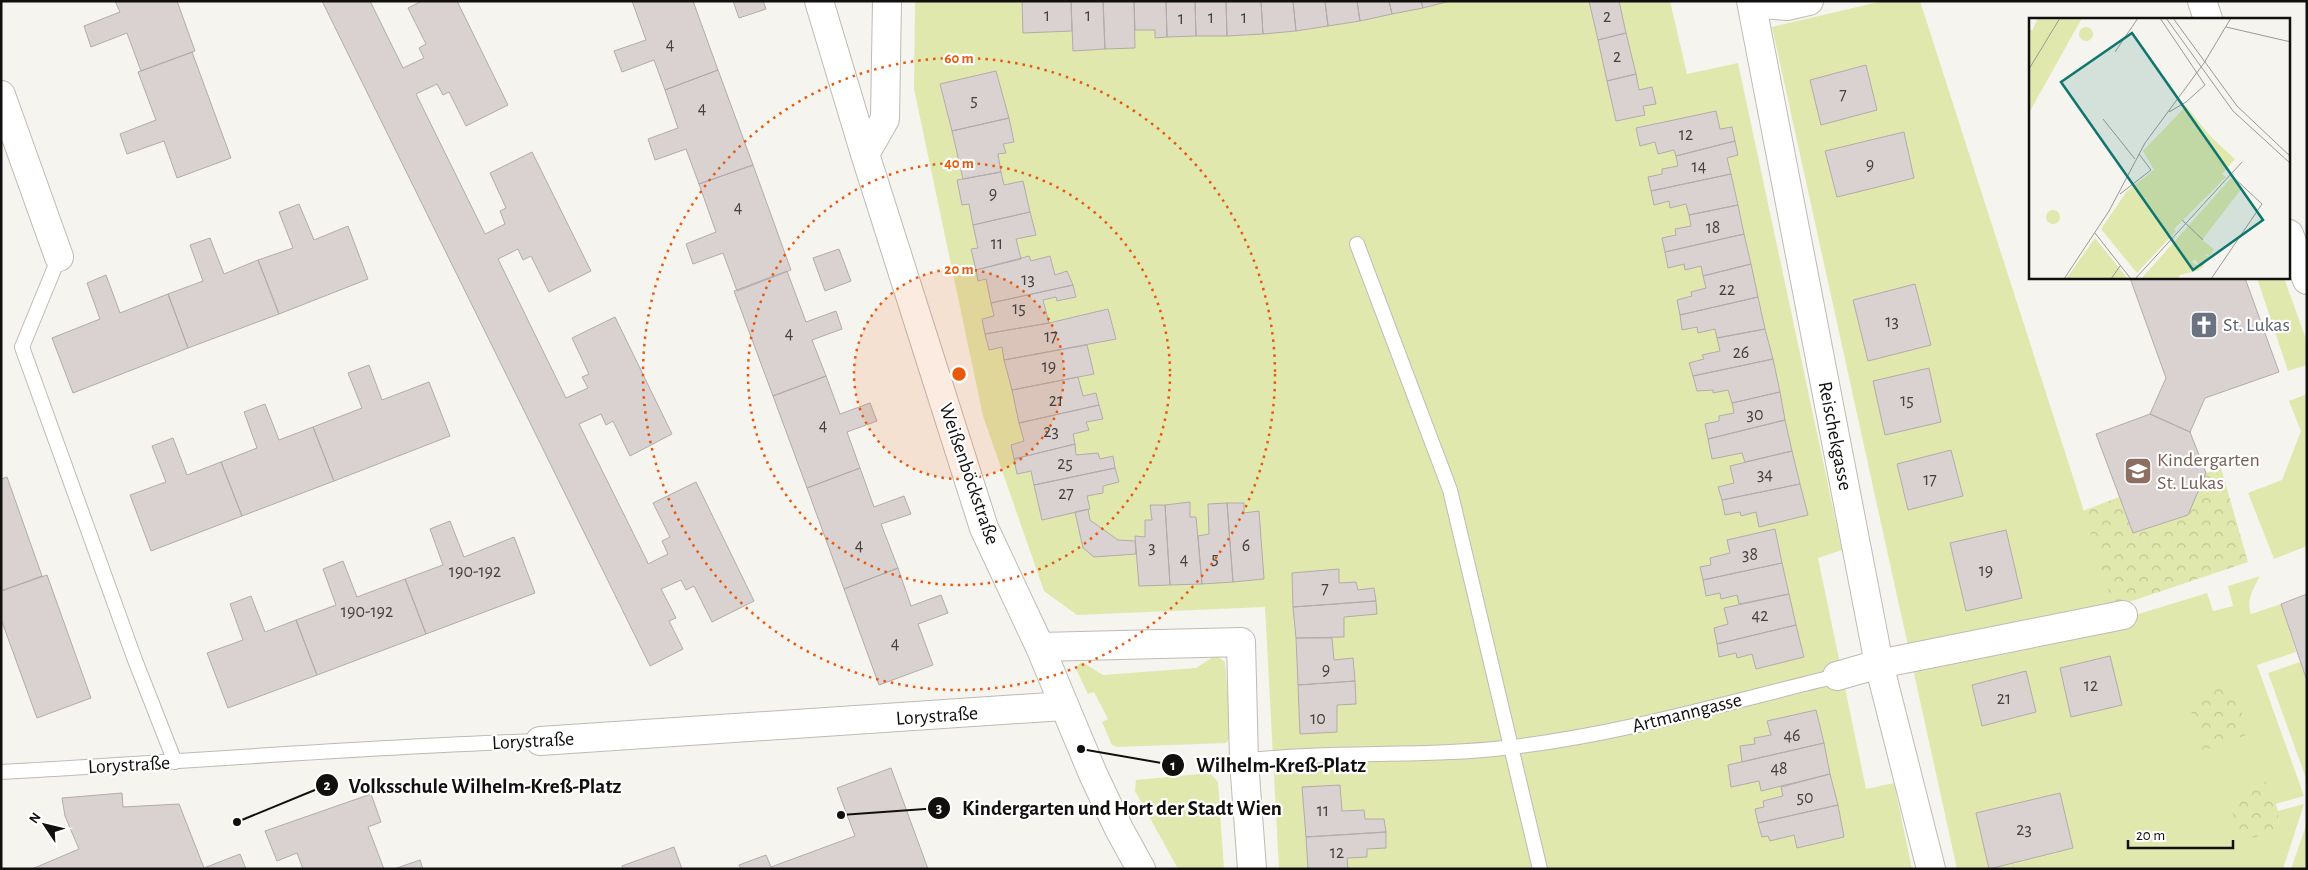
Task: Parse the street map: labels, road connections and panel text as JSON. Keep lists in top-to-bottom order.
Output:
{
  "streets": {
    "street": [
      "Reischekgasse",
      "Weißenböckstraße",
      "Artmanngasse",
      "Lorystraße"
    ]
  },
  "crossings": [
    ["Reischekgasse", "Artmanngasse"],
    ["Weißenböckstraße", "Lorystraße"]
  ],
  "places": {
    "church": ["St. Lukas"],
    "school or university": ["Kindergarten St. Lukas"],
    "other": ["Wilhelm-Kreß-Platz", "Kindergarten und Hort der Stadt Wien", "Volksschule Wilhelm-Kreß-Platz"]
  },
  "house_numbers": [
    "1",
    "1",
    "2",
    "1",
    "1",
    "1",
    "4",
    "2",
    "7",
    "5",
    "4",
    "12",
    "9",
    "14",
    "9",
    "4",
    "18",
    "11",
    "13",
    "22",
    "15",
    "13",
    "4",
    "17",
    "26",
    "19",
    "21",
    "15",
    "30",
    "4",
    "23",
    "25",
    "34",
    "17",
    "27",
    "4",
    "6",
    "3",
    "38",
    "5",
    "4",
    "19",
    "190-192",
    "7",
    "190-192",
    "42",
    "4",
    "9",
    "12",
    "21",
    "10",
    "46",
    "48",
    "50",
    "11",
    "23",
    "12"
  ],
  "scale_bar": "20 m",
  "north": "top left",
  "rings": ["60 m", "40 m", "20 m"]
}
